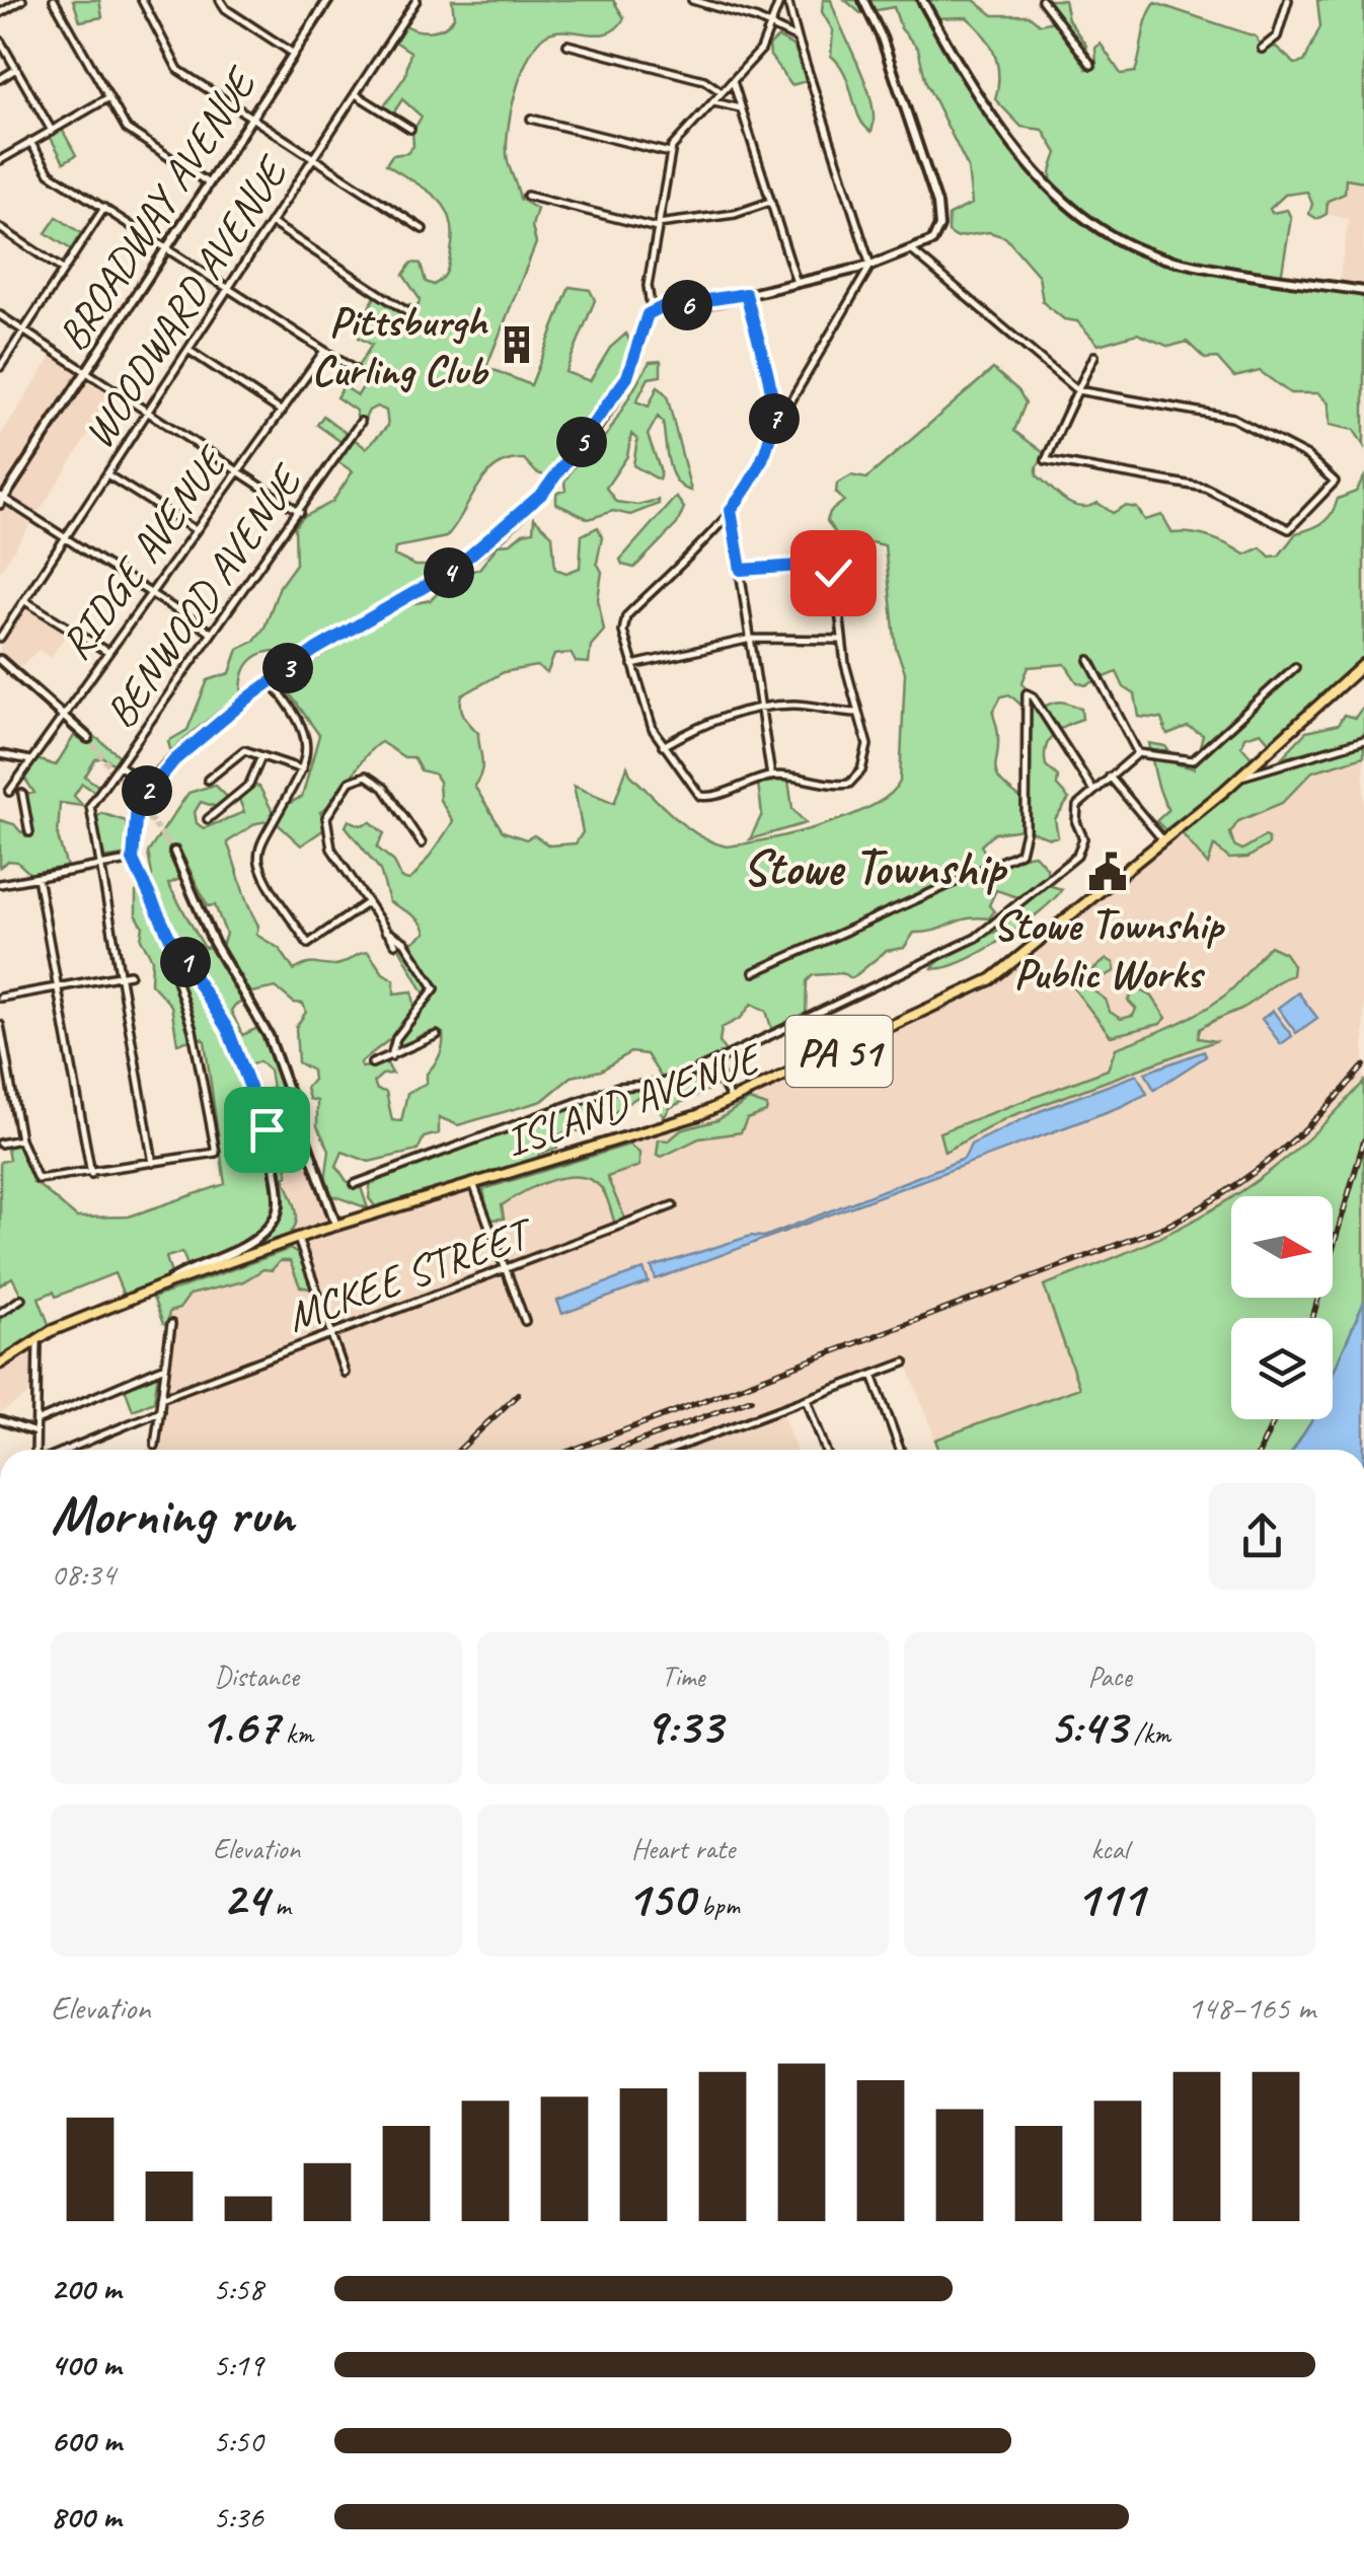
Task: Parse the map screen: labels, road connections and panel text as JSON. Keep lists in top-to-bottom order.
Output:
{
  "streets": {
    "main road": ["PA 51", "ISLAND AVENUE"],
    "street": [
      "BROADWAY AVENUE",
      "WOODWARD AVENUE",
      "RIDGE AVENUE",
      "BENWOOD AVENUE",
      "MCKEE STREET"
    ]
  },
  "districts": ["Stowe Township"],
  "places": {
    "building": ["Pittsburgh Curling Club"],
    "public building": ["Stowe Township Public Works"]
  },
  "north": "right",
  "page": {
    "pins": [
      "6",
      "7",
      "5",
      "4",
      "3",
      "2",
      "1"
    ],
    "heading": ["Morning run", "08:34"],
    "stats": [
      ["Distance", "1.67 km"],
      ["Time", "9:33"],
      ["Pace", "5:43 /km"],
      ["Elevation", "24 m"],
      ["Heart rate", "150 bpm"],
      ["kcal", "111"]
    ],
    "chart": ["Elevation", "148–165 m"],
    "list": [
      {
        "name": "200 m",
        "note": "5:58"
      },
      {
        "name": "400 m",
        "note": "5:19"
      },
      {
        "name": "600 m",
        "note": "5:50"
      },
      {
        "name": "800 m",
        "note": "5:36"
      }
    ]
  }
}
